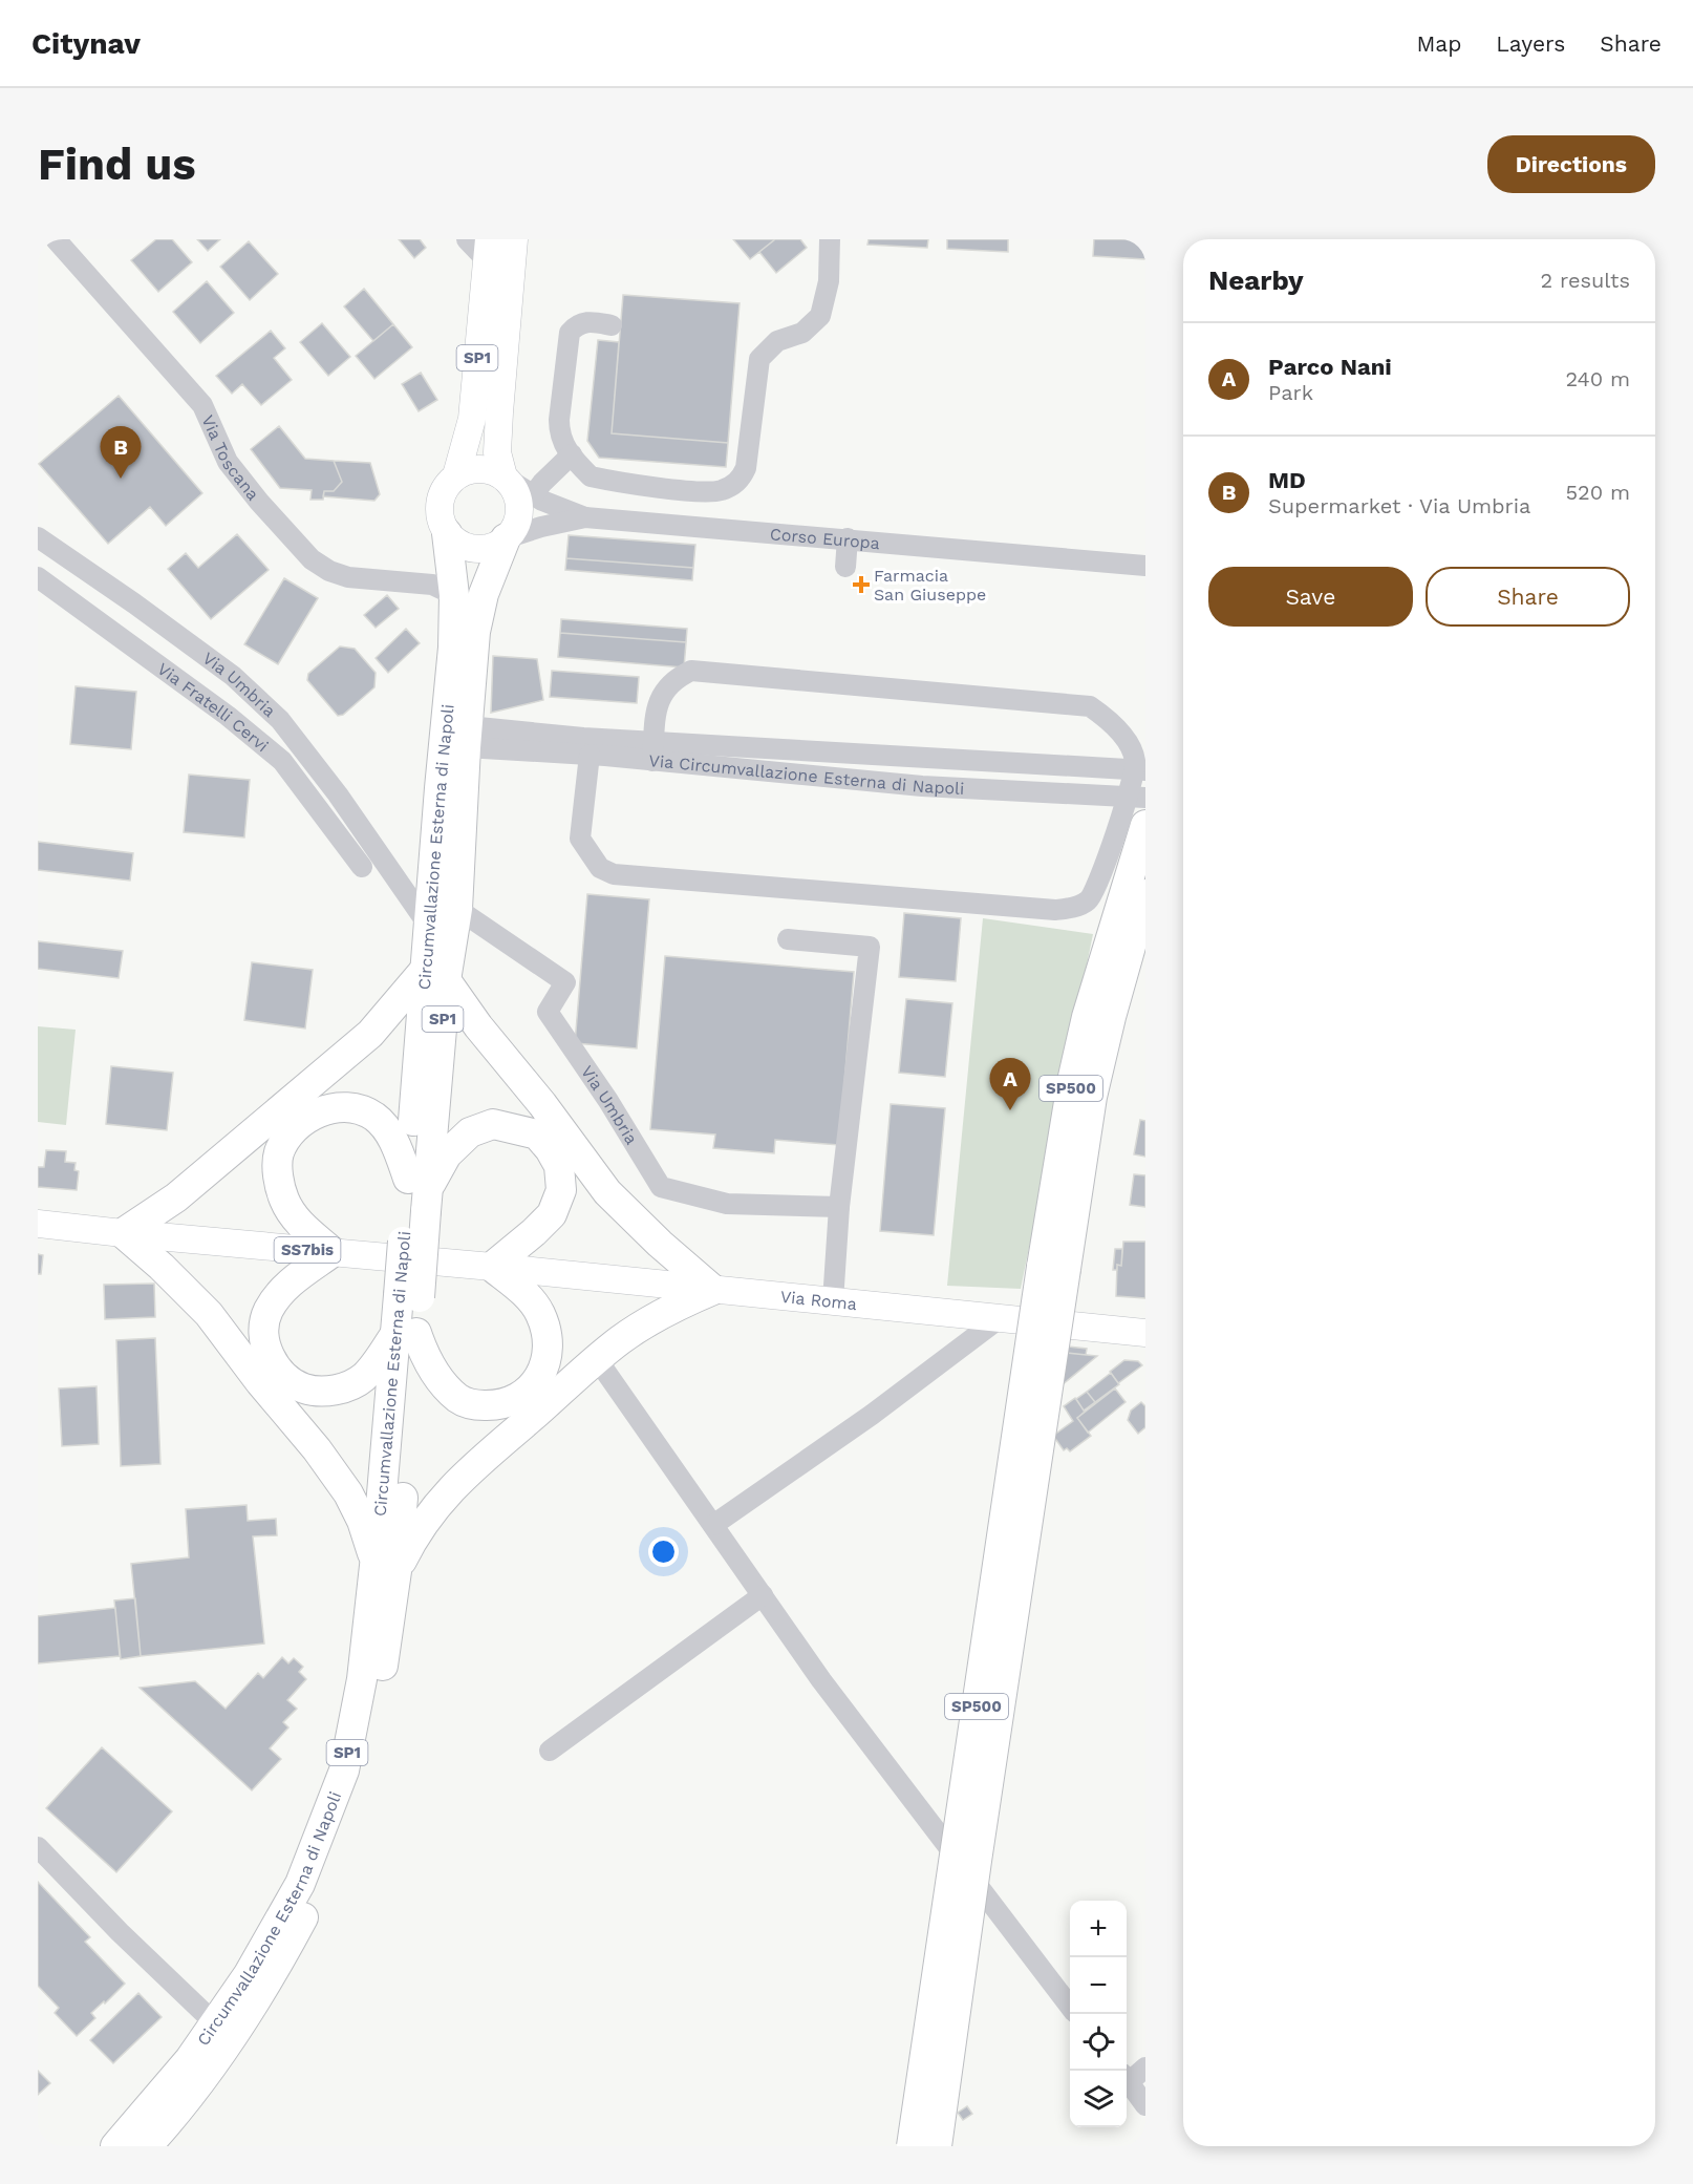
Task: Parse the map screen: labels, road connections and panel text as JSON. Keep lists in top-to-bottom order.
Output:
{
  "streets": {
    "highway": ["SP1", "Circumvallazione Esterna di Napoli", "SP500"],
    "main road": ["SS7bis", "Via Roma"],
    "street": [
      "Via Toscana",
      "Corso Europa",
      "Via Umbria",
      "Via Fratelli Cervi",
      "Via Circumvallazione Esterna di Napoli"
    ]
  },
  "crossings": [
    ["SP1", "Corso Europa"],
    ["SP1", "Circumvallazione Esterna di Napoli"],
    ["Via Toscana", "Circumvallazione Esterna di Napoli"],
    ["Corso Europa", "Circumvallazione Esterna di Napoli"],
    ["Via Umbria", "Circumvallazione Esterna di Napoli"],
    ["Via Circumvallazione Esterna di Napoli", "Circumvallazione Esterna di Napoli"],
    ["SS7bis", "Via Roma"]
  ],
  "places": {
    "health": ["Farmacia San Giuseppe"]
  },
  "page": {
    "header": "Citynav",
    "nav": ["Map", "Layers", "Share"],
    "buttons": [
      "Directions",
      ["Save", "Share"]
    ],
    "title": "Find us",
    "heading": ["Nearby", "2 results"],
    "list": [
      {
        "mark": "A",
        "name": "Parco Nani",
        "note": "Park",
        "value": "240 m"
      },
      {
        "mark": "B",
        "name": "MD",
        "note": "Supermarket · Via Umbria",
        "value": "520 m"
      }
    ],
    "pins": ["B", "A"],
    "map_buttons": ["+", "−"]
  }
}
